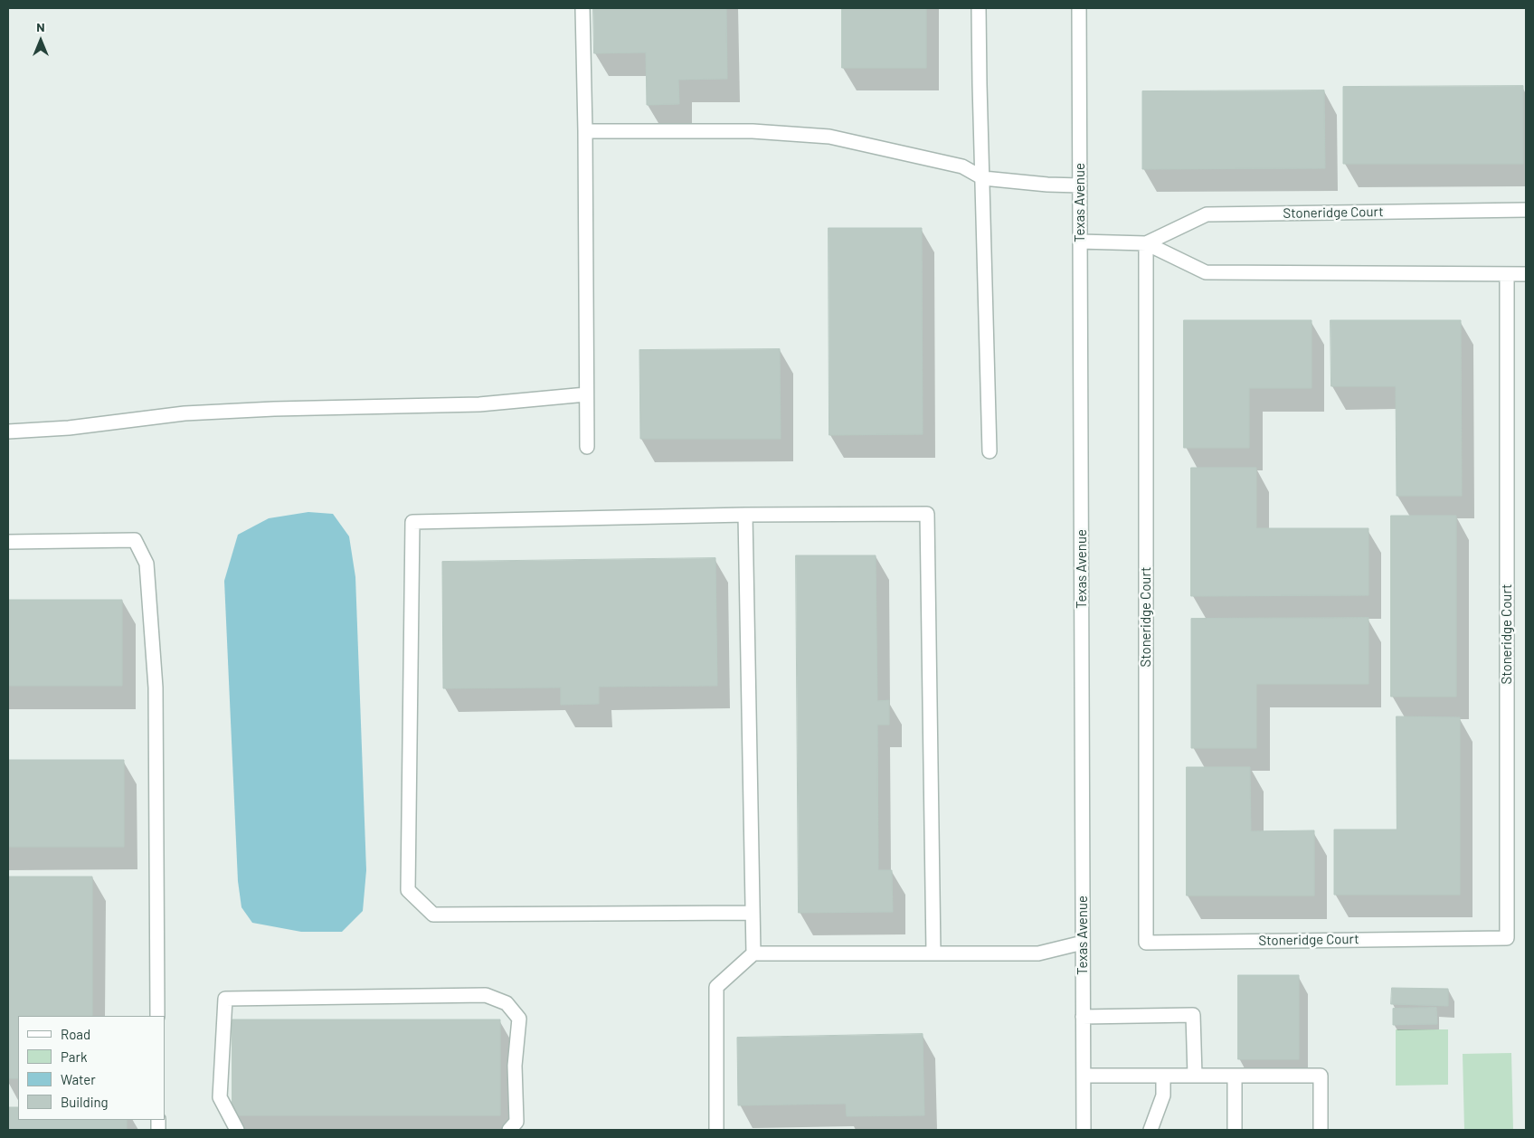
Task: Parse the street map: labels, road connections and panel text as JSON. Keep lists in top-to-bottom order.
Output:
{
  "streets": {
    "street": ["Texas Avenue", "Stoneridge Court"]
  },
  "crossings": [
    ["Texas Avenue", "Stoneridge Court"]
  ],
  "legend": [
    "Road",
    "Park",
    "Water",
    "Building"
  ],
  "north": "top"
}
